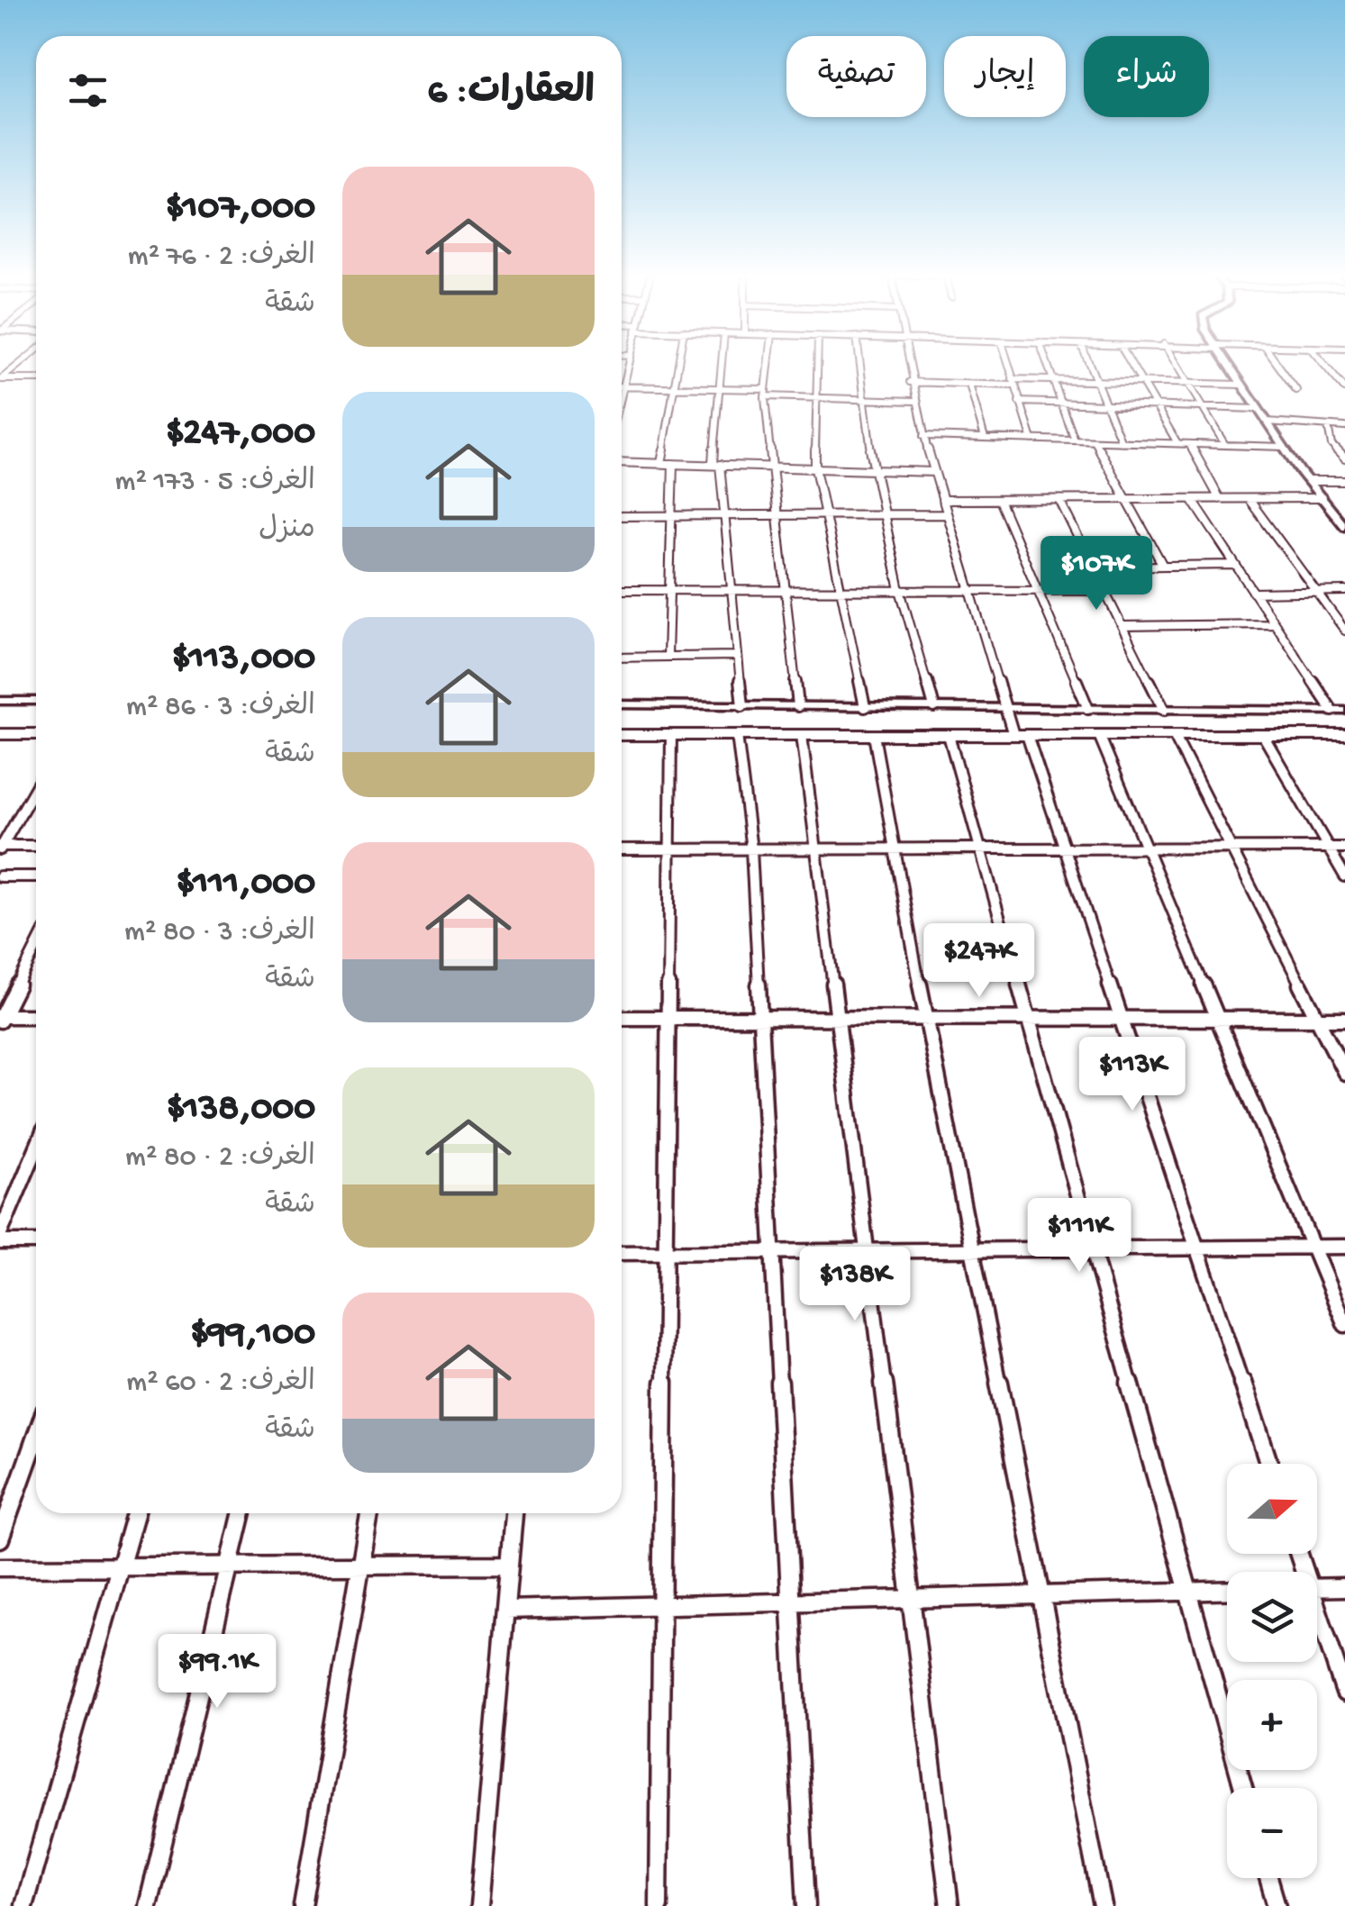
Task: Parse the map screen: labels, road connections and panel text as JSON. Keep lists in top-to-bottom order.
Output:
{
  "north": "right",
  "page": {
    "chip": ["شراء", "إيجار", "تصفية"],
    "heading": "العقارات: 6",
    "list": [
      {
        "name": "$107,000",
        "note": "الغرف: 2 · 76 m² · شقة"
      },
      {
        "name": "$247,000",
        "note": "الغرف: 5 · 173 m² · منزل"
      },
      {
        "name": "$113,000",
        "note": "الغرف: 3 · 86 m² · شقة"
      },
      {
        "name": "$111,000",
        "note": "الغرف: 3 · 80 m² · شقة"
      },
      {
        "name": "$138,000",
        "note": "الغرف: 2 · 80 m² · شقة"
      },
      {
        "name": "$99,100",
        "note": "الغرف: 2 · 60 m² · شقة"
      }
    ],
    "price": [
      "$107K",
      "$247K",
      "$113K",
      "$111K",
      "$138K",
      "$99.1K"
    ],
    "map_buttons": ["+", "−"]
  }
}
